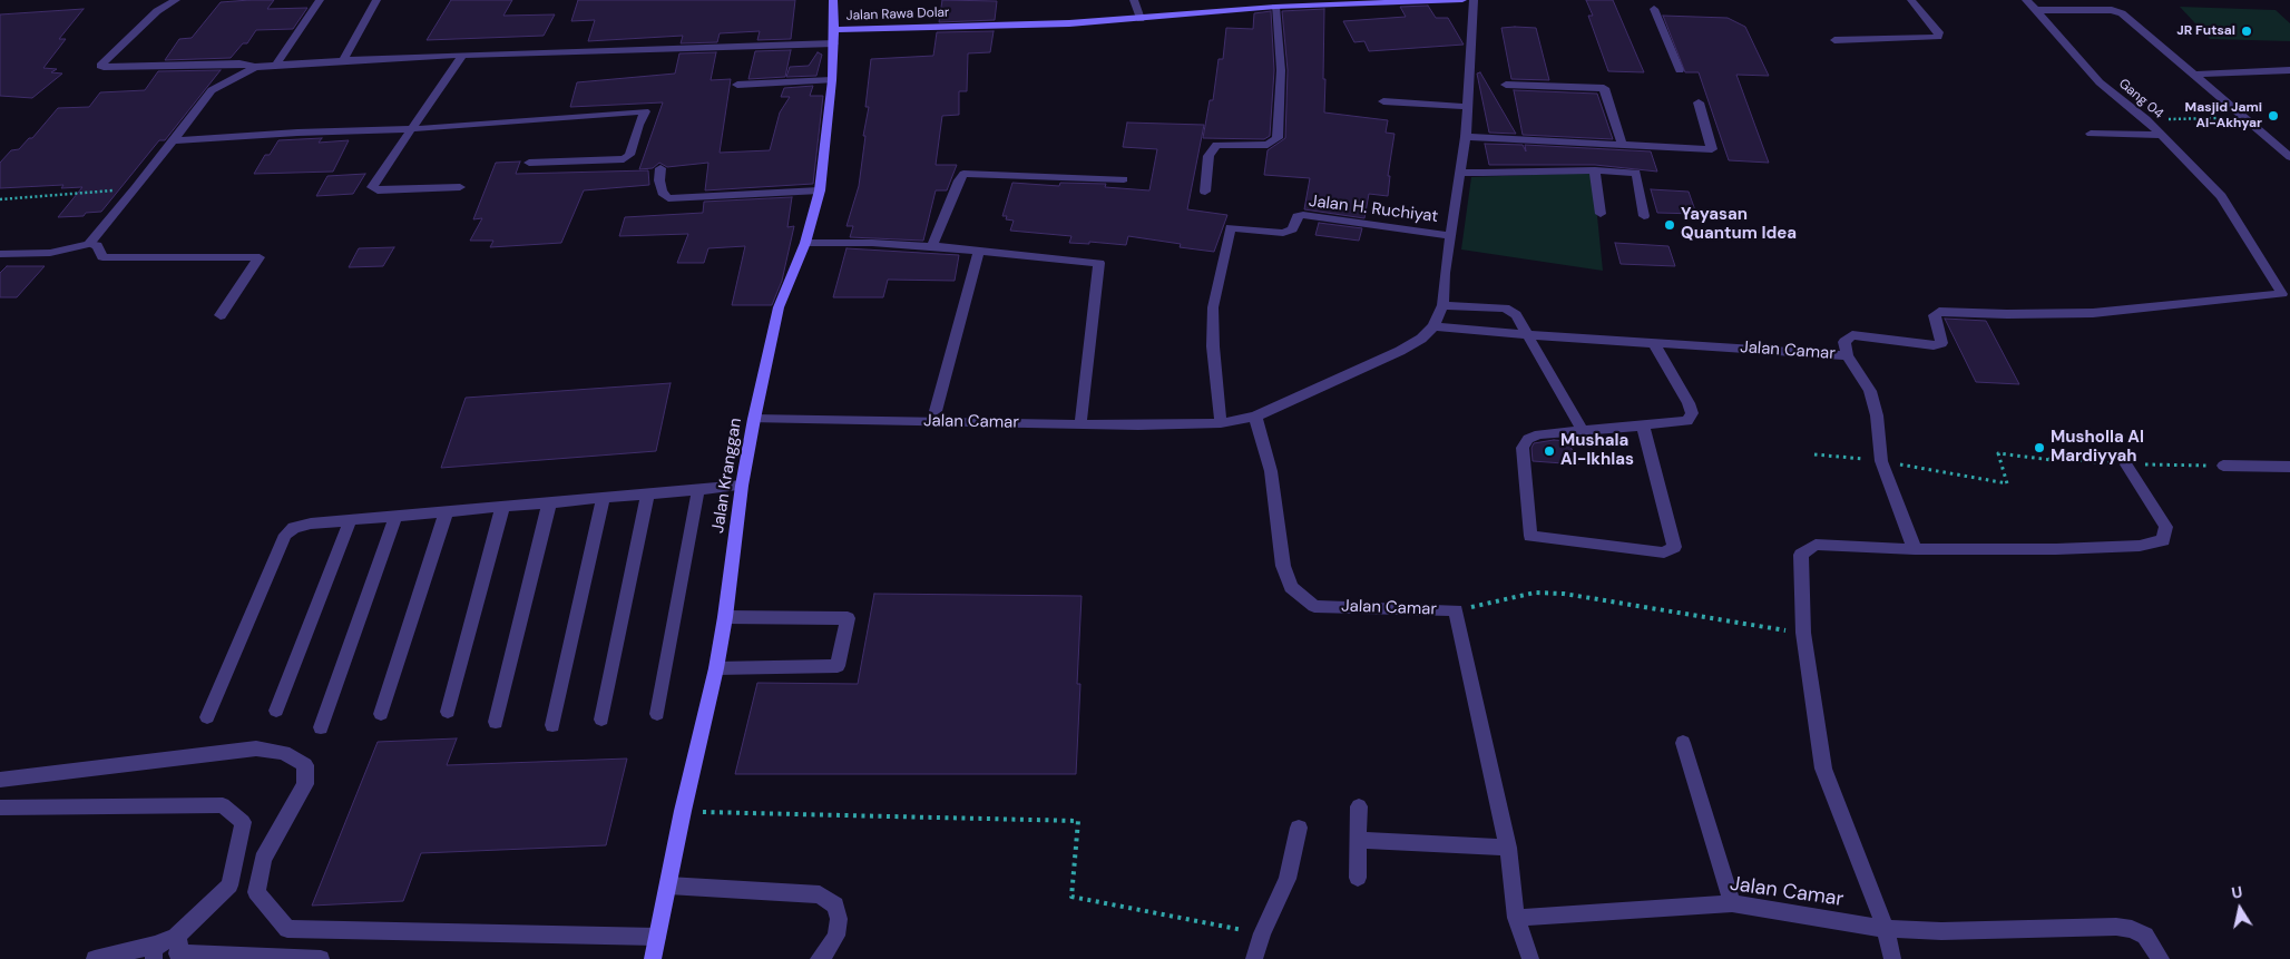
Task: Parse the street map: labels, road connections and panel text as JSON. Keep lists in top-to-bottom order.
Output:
{
  "streets": {
    "main road": ["Jalan Rawa Dolar", "Jalan Kranggan"],
    "street": ["Gang 04", "Jalan H. Ruchiyat", "Jalan Camar"]
  },
  "crossings": [
    ["Jalan Rawa Dolar", "Jalan Kranggan"],
    ["Gang 04", "Jalan Camar"],
    ["Jalan H. Ruchiyat", "Jalan Camar"],
    ["Jalan Camar", "Jalan Kranggan"]
  ],
  "places": [
    "JR Futsal",
    "Masjid Jami Al-Akhyar",
    "Yayasan Quantum Idea",
    "Musholla Al Mardiyyah",
    "Mushala Al-Ikhlas"
  ],
  "north": "top"
}
